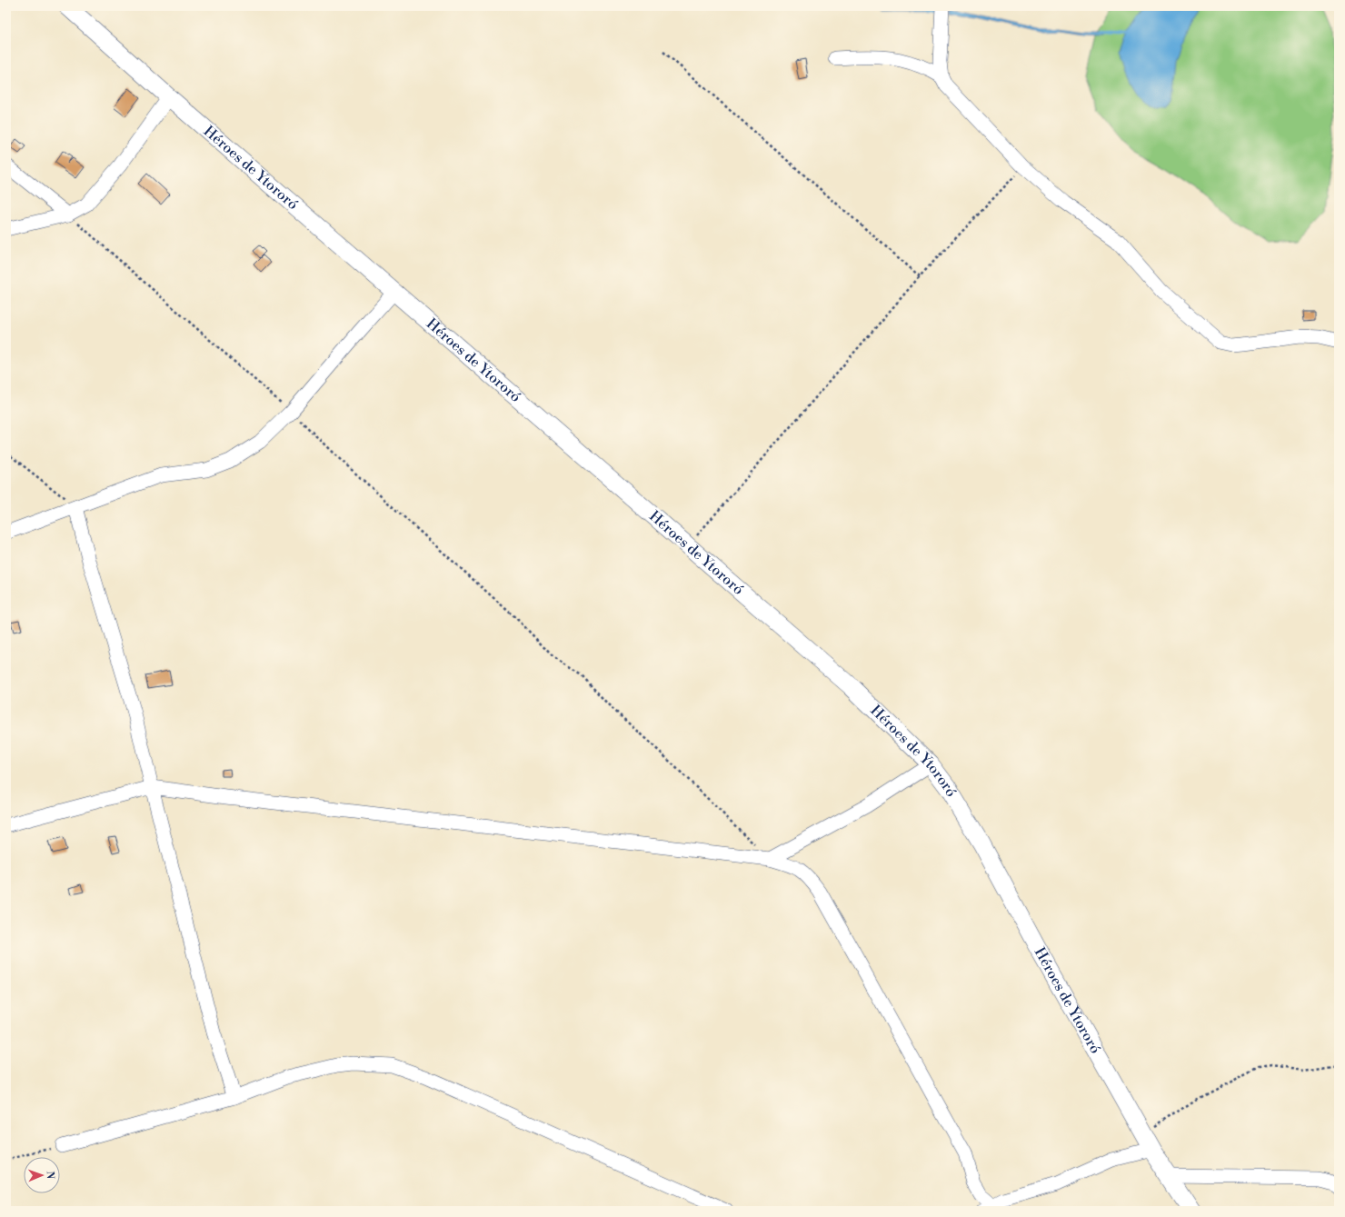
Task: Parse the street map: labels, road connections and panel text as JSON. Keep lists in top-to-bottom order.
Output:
{
  "streets": {
    "main road": ["Héroes de Ytororó"]
  },
  "north": "right"
}
